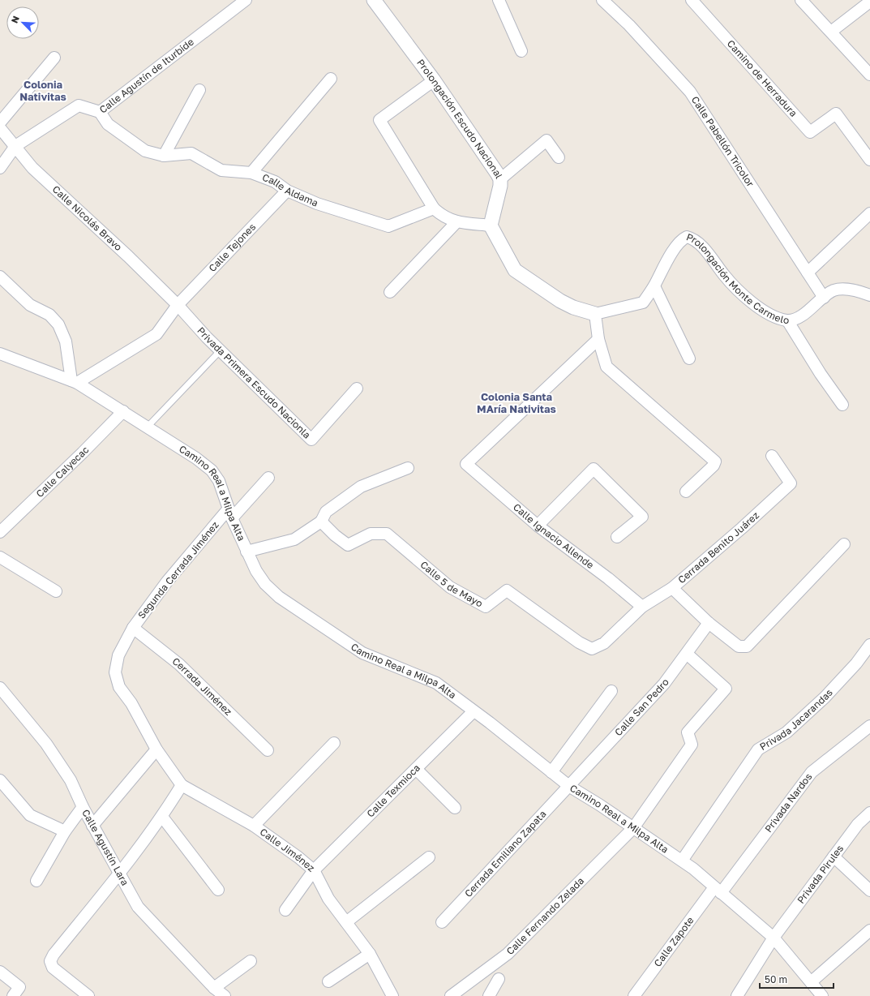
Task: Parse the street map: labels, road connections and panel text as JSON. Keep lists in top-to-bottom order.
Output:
{
  "streets": {
    "street": [
      "Calle Agustín de Iturbide",
      "Camino de Herradura",
      "Prolongación Escudo Nacional",
      "Calle Pabellón Tricolor",
      "Calle Aldama",
      "Calle Nicolás Bravo",
      "Calle Tejones",
      "Prolongación Monte Carmelo",
      "Privada Primera Escudo Nacionla",
      "Calle Calyecac",
      "Camino Real a Milpa Alta",
      "Calle Ignacio Allende",
      "Cerrada Benito Juárez",
      "Segunda Cerrada Jiménez",
      "Calle 5 de Mayo",
      "Cerrada Jiménez",
      "Calle San Pedro",
      "Privada Jacarandas",
      "Calle Texmioca",
      "Privada Nardos",
      "Calle Agustín Lara",
      "Calle Jiménez",
      "Cerrada Emiliano Zapata",
      "Privada Pirules",
      "Calle Fernando Zelada",
      "Calle Zapote"
    ]
  },
  "crossings": [
    ["Calle Agustín de Iturbide", "Calle Aldama"],
    ["Calle Agustín de Iturbide", "Calle Nicolás Bravo"],
    ["Calle Pabellón Tricolor", "Prolongación Monte Carmelo"],
    ["Calle Aldama", "Calle Tejones"],
    ["Calle Nicolás Bravo", "Calle Tejones"],
    ["Calle Nicolás Bravo", "Privada Primera Escudo Nacionla"],
    ["Calle Tejones", "Privada Primera Escudo Nacionla"],
    ["Calle Tejones", "Camino Real a Milpa Alta"],
    ["Calle Calyecac", "Camino Real a Milpa Alta"],
    ["Camino Real a Milpa Alta", "Segunda Cerrada Jiménez"],
    ["Camino Real a Milpa Alta", "Calle San Pedro"],
    ["Camino Real a Milpa Alta", "Privada Jacarandas"],
    ["Camino Real a Milpa Alta", "Calle Texmioca"],
    ["Camino Real a Milpa Alta", "Privada Nardos"],
    ["Camino Real a Milpa Alta", "Cerrada Emiliano Zapata"],
    ["Camino Real a Milpa Alta", "Privada Pirules"],
    ["Camino Real a Milpa Alta", "Calle Fernando Zelada"],
    ["Camino Real a Milpa Alta", "Calle Zapote"],
    ["Calle Ignacio Allende", "Cerrada Benito Juárez"],
    ["Calle Ignacio Allende", "Calle 5 de Mayo"],
    ["Cerrada Benito Juárez", "Calle 5 de Mayo"],
    ["Segunda Cerrada Jiménez", "Cerrada Jiménez"],
    ["Segunda Cerrada Jiménez", "Calle Jiménez"],
    ["Calle San Pedro", "Cerrada Emiliano Zapata"],
    ["Calle San Pedro", "Calle Fernando Zelada"],
    ["Calle Texmioca", "Calle Jiménez"],
    ["Privada Nardos", "Calle Zapote"]
  ],
  "districts": ["Colonia Nativitas", "Colonia Santa MAría Nativitas"],
  "scale_bar": "50 m",
  "north": "top left"
}
